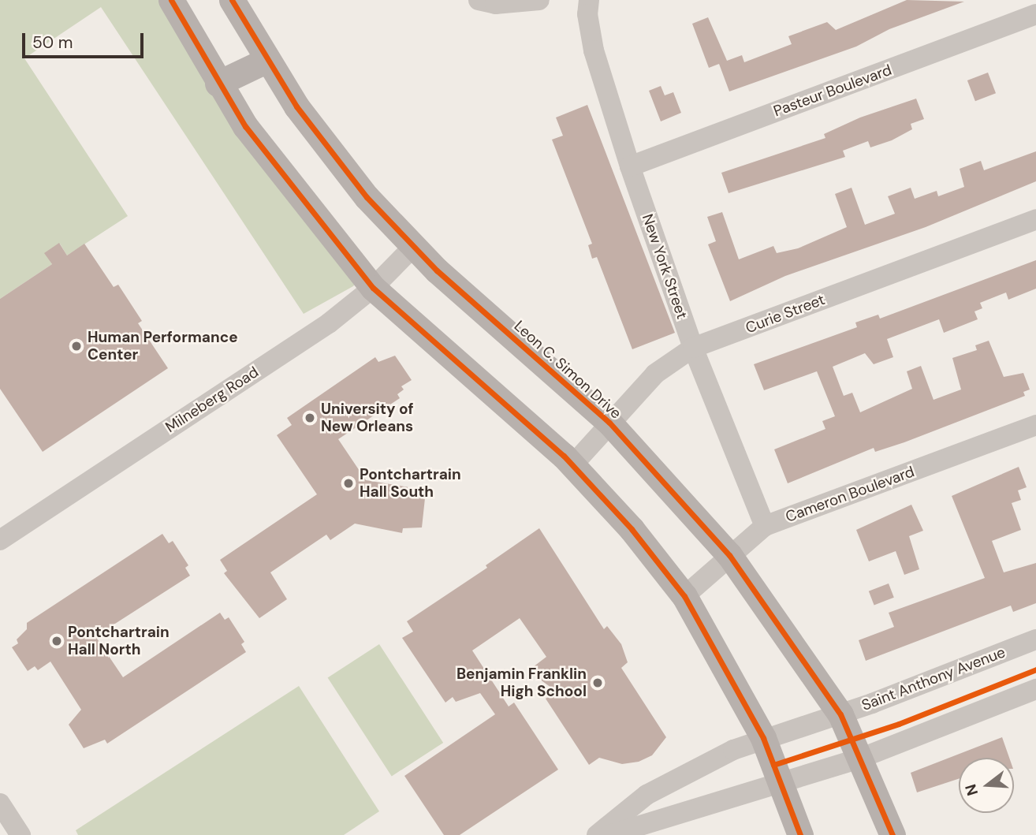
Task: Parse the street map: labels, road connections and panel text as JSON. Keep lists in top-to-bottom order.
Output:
{
  "streets": {
    "main road": ["Leon C. Simon Drive"],
    "street": [
      "Pasteur Boulevard",
      "New York Street",
      "Curie Street",
      "Milneberg Road",
      "Cameron Boulevard",
      "Saint Anthony Avenue"
    ]
  },
  "crossings": [
    ["Pasteur Boulevard", "New York Street"],
    ["New York Street", "Curie Street"],
    ["New York Street", "Cameron Boulevard"],
    ["Curie Street", "Leon C. Simon Drive"],
    ["Leon C. Simon Drive", "Milneberg Road"],
    ["Leon C. Simon Drive", "Cameron Boulevard"],
    ["Leon C. Simon Drive", "Saint Anthony Avenue"]
  ],
  "places": [
    "Human Performance Center",
    "University of New Orleans",
    "Pontchartrain Hall South",
    "Pontchartrain Hall North",
    "Benjamin Franklin High School"
  ],
  "scale_bar": "50 m",
  "north": "left"
}
